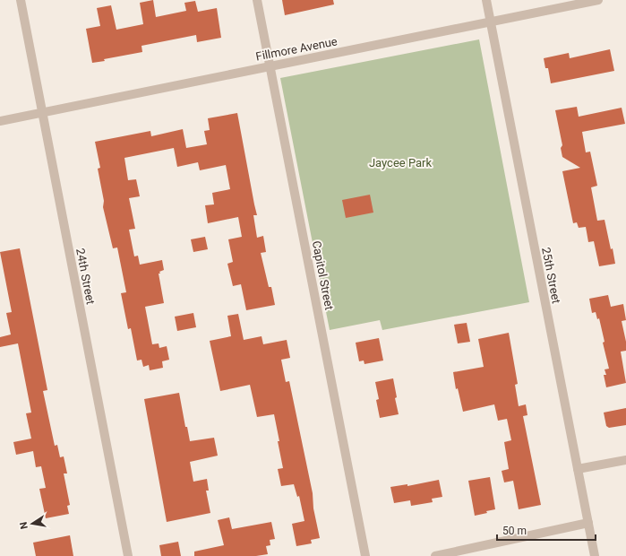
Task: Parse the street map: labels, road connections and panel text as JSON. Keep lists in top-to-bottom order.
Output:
{
  "streets": {
    "street": [
      "Fillmore Avenue",
      "Capitol Street",
      "25th Street",
      "24th Street"
    ]
  },
  "crossings": [
    ["Fillmore Avenue", "Capitol Street"],
    ["Fillmore Avenue", "25th Street"],
    ["Fillmore Avenue", "24th Street"]
  ],
  "parks": ["Jaycee Park"],
  "scale_bar": "50 m",
  "north": "left"
}
